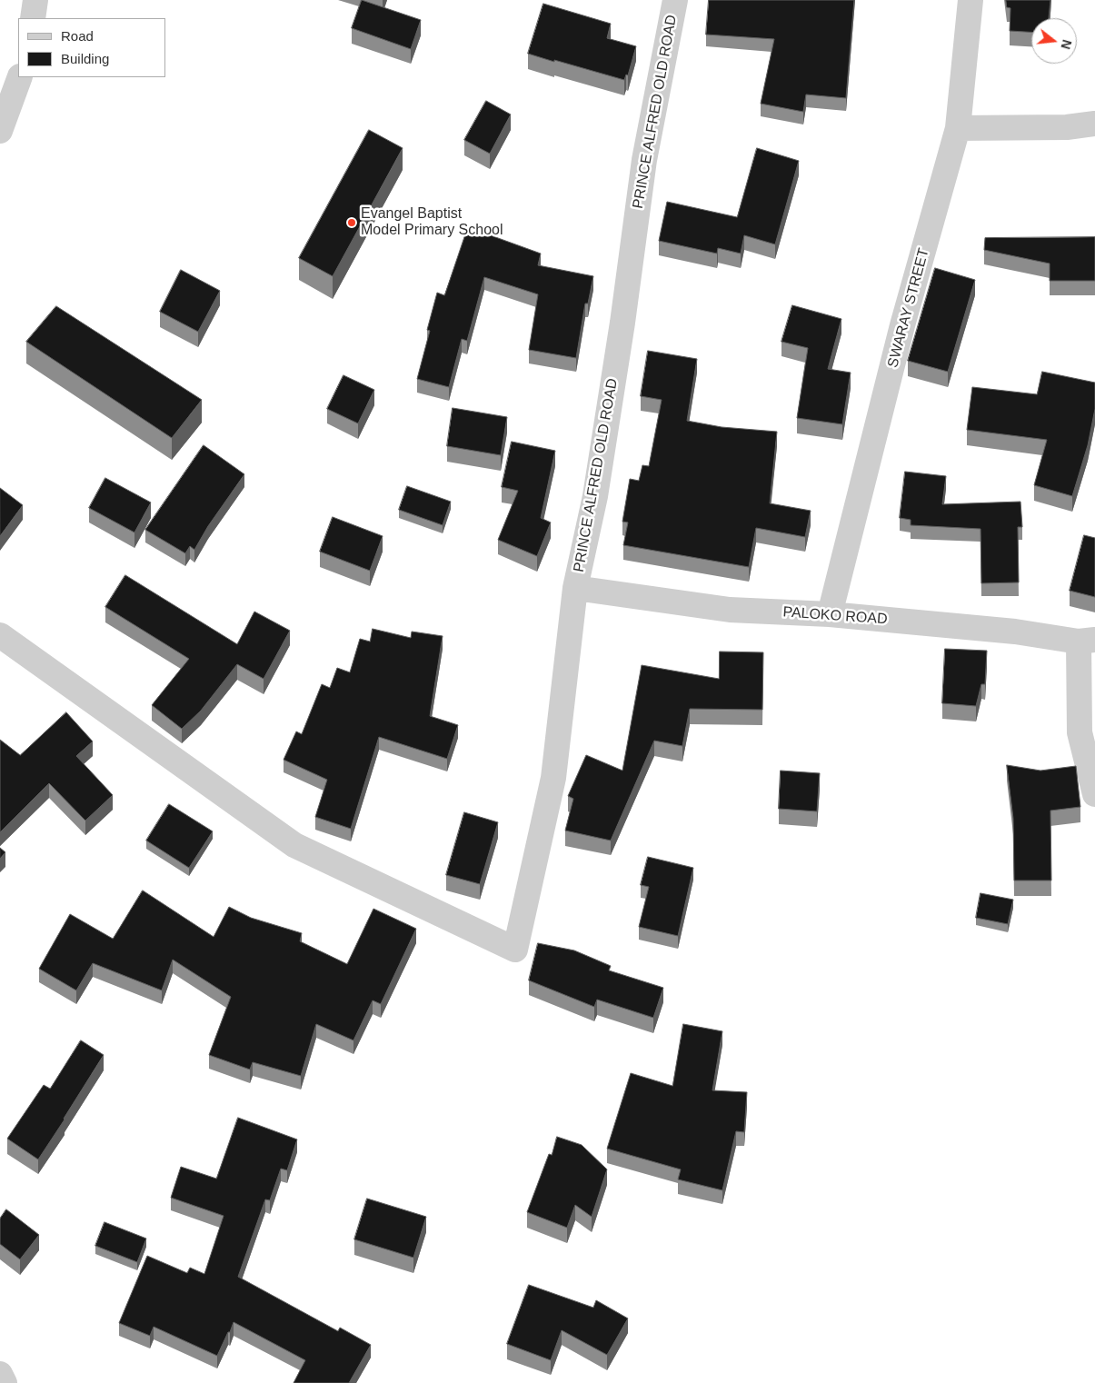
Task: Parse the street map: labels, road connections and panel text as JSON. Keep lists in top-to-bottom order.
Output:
{
  "streets": {
    "street": ["PRINCE ALFRED OLD ROAD", "SWARAY STREET", "PALOKO ROAD"]
  },
  "crossings": [
    ["PRINCE ALFRED OLD ROAD", "PALOKO ROAD"],
    ["SWARAY STREET", "PALOKO ROAD"]
  ],
  "places": ["Evangel Baptist Model Primary School"],
  "legend": ["Road", "Building"],
  "north": "right"
}
